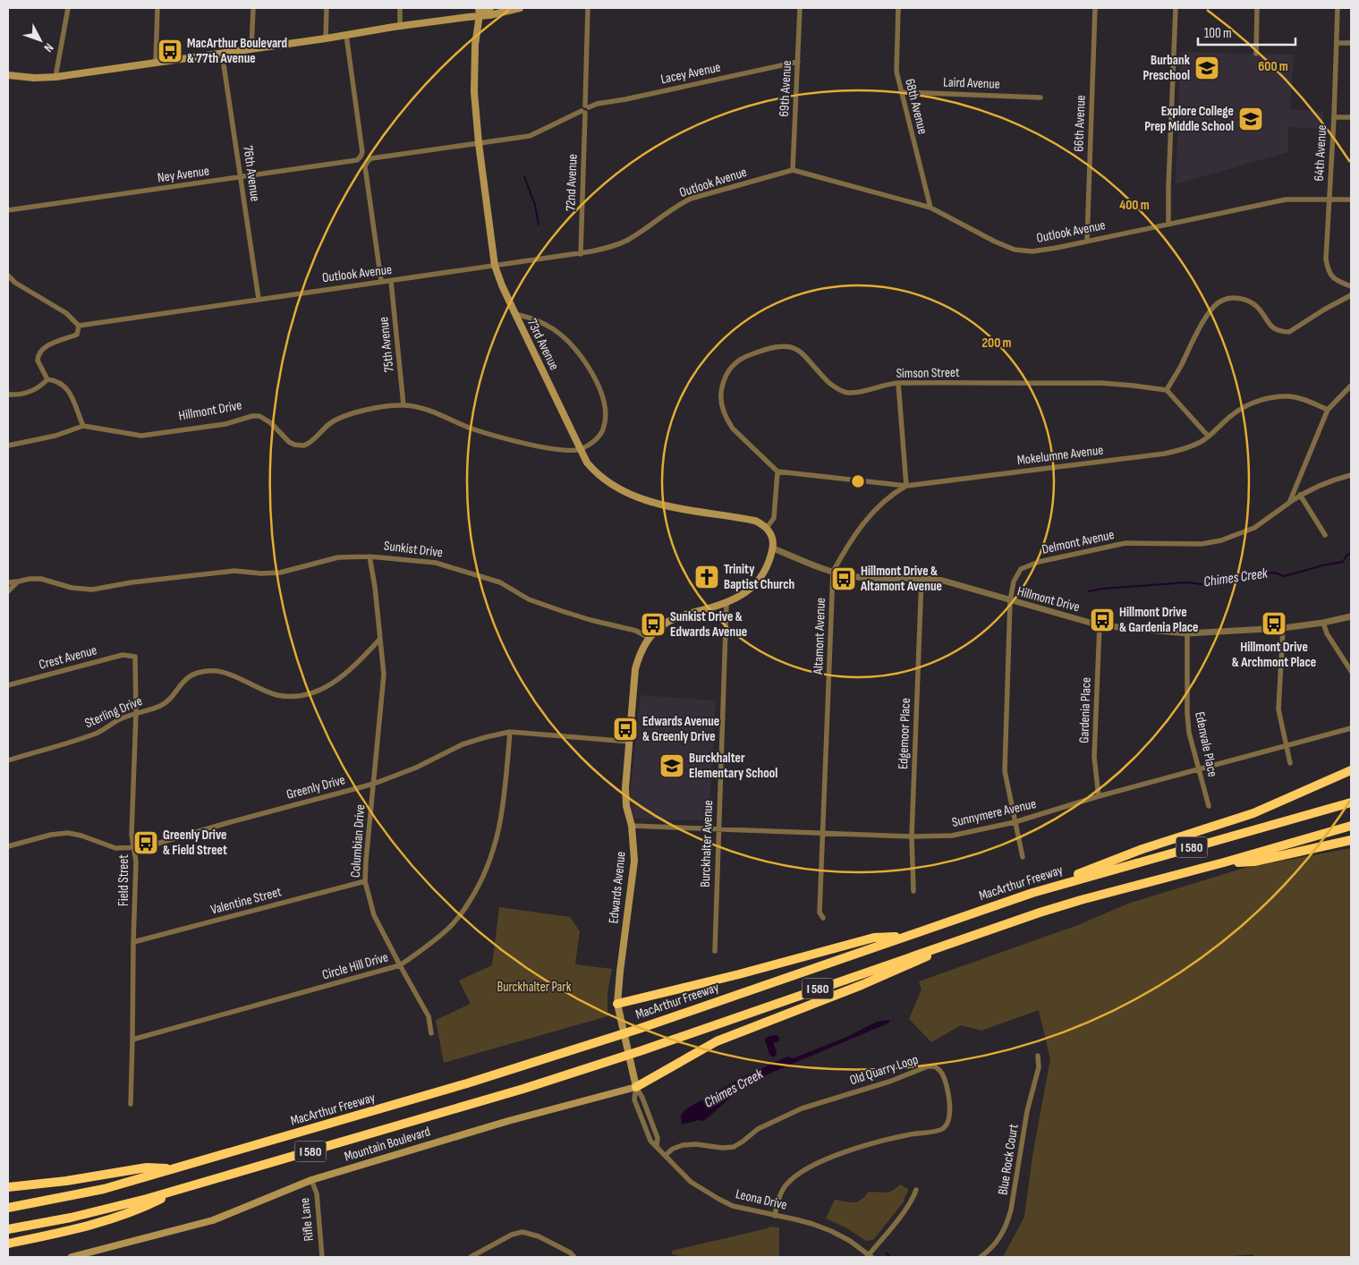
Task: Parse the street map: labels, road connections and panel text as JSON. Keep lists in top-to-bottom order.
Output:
{
  "streets": {
    "highway": ["I 580", "MacArthur Freeway"],
    "main road": ["73rd Avenue", "Edwards Avenue", "Mountain Boulevard"],
    "street": [
      "Lacey Avenue",
      "Laird Avenue",
      "69th Avenue",
      "68th Avenue",
      "66th Avenue",
      "64th Avenue",
      "76th Avenue",
      "Ney Avenue",
      "72nd Avenue",
      "Outlook Avenue",
      "75th Avenue",
      "Simson Street",
      "Hillmont Drive",
      "Mokelumne Avenue",
      "Delmont Avenue",
      "Sunkist Drive",
      "Altamont Avenue",
      "Crest Avenue",
      "Gardenia Place",
      "Sterling Drive",
      "Edgemoor Place",
      "Edenvale Place",
      "Greenly Drive",
      "Sunnymere Avenue",
      "Columbian Drive",
      "Burckhalter Avenue",
      "Field Street",
      "Valentine Street",
      "Circle Hill Drive",
      "Old Quarry Loop",
      "Blue Rock Court",
      "Leona Drive",
      "Rifle Lane"
    ]
  },
  "crossings": [
    ["Lacey Avenue", "69th Avenue"],
    ["Laird Avenue", "68th Avenue"],
    ["69th Avenue", "Outlook Avenue"],
    ["68th Avenue", "Outlook Avenue"],
    ["66th Avenue", "Outlook Avenue"],
    ["64th Avenue", "Outlook Avenue"],
    ["76th Avenue", "Ney Avenue"],
    ["76th Avenue", "Outlook Avenue"],
    ["72nd Avenue", "Outlook Avenue"],
    ["Outlook Avenue", "75th Avenue"],
    ["Outlook Avenue", "73rd Avenue"],
    ["75th Avenue", "Hillmont Drive"],
    ["73rd Avenue", "Hillmont Drive"],
    ["Simson Street", "Mokelumne Avenue"],
    ["Hillmont Drive", "Delmont Avenue"],
    ["Hillmont Drive", "Altamont Avenue"],
    ["Hillmont Drive", "Gardenia Place"],
    ["Hillmont Drive", "Edgemoor Place"],
    ["Hillmont Drive", "Edenvale Place"],
    ["Mokelumne Avenue", "Altamont Avenue"],
    ["Delmont Avenue", "Sunnymere Avenue"],
    ["Sunkist Drive", "Columbian Drive"],
    ["Sunkist Drive", "Edwards Avenue"],
    ["Altamont Avenue", "Sunnymere Avenue"],
    ["Crest Avenue", "Field Street"],
    ["Gardenia Place", "Sunnymere Avenue"],
    ["Sterling Drive", "Columbian Drive"],
    ["Sterling Drive", "Field Street"],
    ["Edgemoor Place", "Sunnymere Avenue"],
    ["Edenvale Place", "Sunnymere Avenue"],
    ["Greenly Drive", "Columbian Drive"],
    ["Greenly Drive", "Field Street"],
    ["Greenly Drive", "Edwards Avenue"],
    ["Greenly Drive", "Circle Hill Drive"],
    ["Sunnymere Avenue", "Burckhalter Avenue"],
    ["Sunnymere Avenue", "Edwards Avenue"],
    ["Columbian Drive", "Valentine Street"],
    ["Columbian Drive", "Circle Hill Drive"],
    ["Field Street", "Valentine Street"],
    ["Field Street", "Circle Hill Drive"],
    ["Edwards Avenue", "Mountain Boulevard"],
    ["Edwards Avenue", "Leona Drive"],
    ["Old Quarry Loop", "Leona Drive"],
    ["Mountain Boulevard", "Leona Drive"],
    ["Mountain Boulevard", "Rifle Lane"]
  ],
  "water": ["Chimes Creek"],
  "parks": ["Burckhalter Park"],
  "places": {
    "bus stop": [
      "MacArthur Boulevard & 77th Avenue",
      "Hillmont Drive & Altamont Avenue",
      "Hillmont Drive & Gardenia Place",
      "Hillmont Drive & Archmont Place",
      "Sunkist Drive & Edwards Avenue",
      "Edwards Avenue & Greenly Drive",
      "Greenly Drive & Field Street"
    ],
    "school or university": ["Burbank Preschool", "Explore College Prep Middle School", "Burckhalter Elementary School"],
    "church": ["Trinity Baptist Church"]
  },
  "scale_bar": "100 m",
  "north": "bottom right",
  "rings": ["600 m", "400 m", "200 m"]
}
